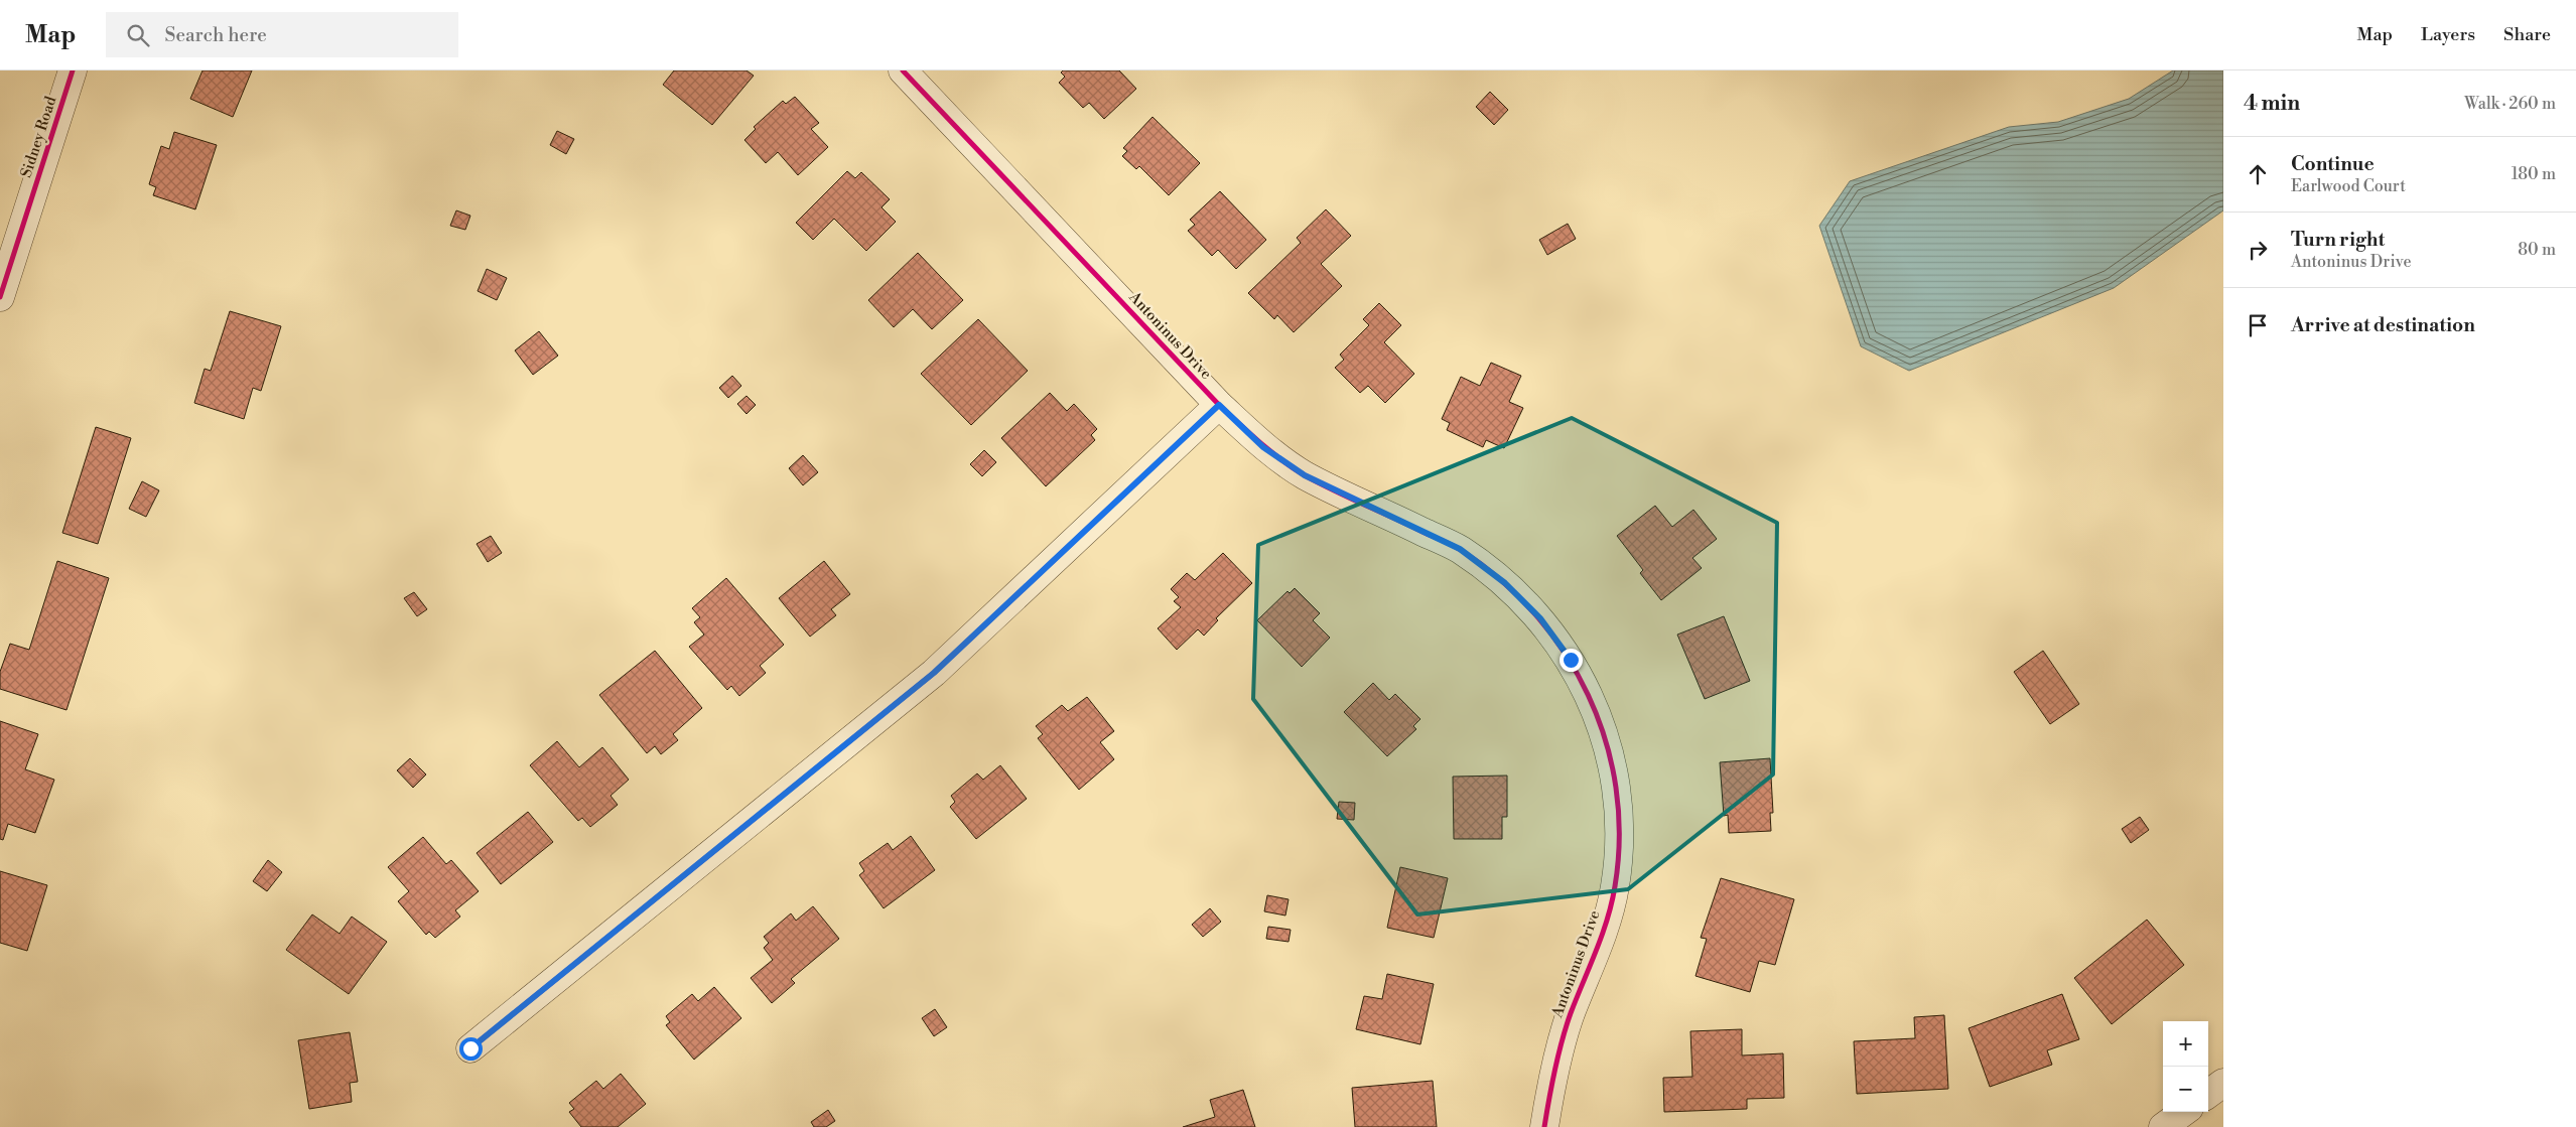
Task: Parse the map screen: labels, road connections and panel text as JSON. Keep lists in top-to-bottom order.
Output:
{
  "streets": {
    "street": ["Sidney Road", "Antoninus Drive"]
  },
  "page": {
    "header": "Map",
    "search": "Search here",
    "nav": ["Map", "Layers", "Share"],
    "heading": ["4 min", "Walk · 260 m"],
    "list": [
      ["Continue", "Earlwood Court", "180 m"],
      ["Turn right", "Antoninus Drive", "80 m"],
      "Arrive at destination"
    ],
    "map_buttons": ["+", "−"]
  }
}
